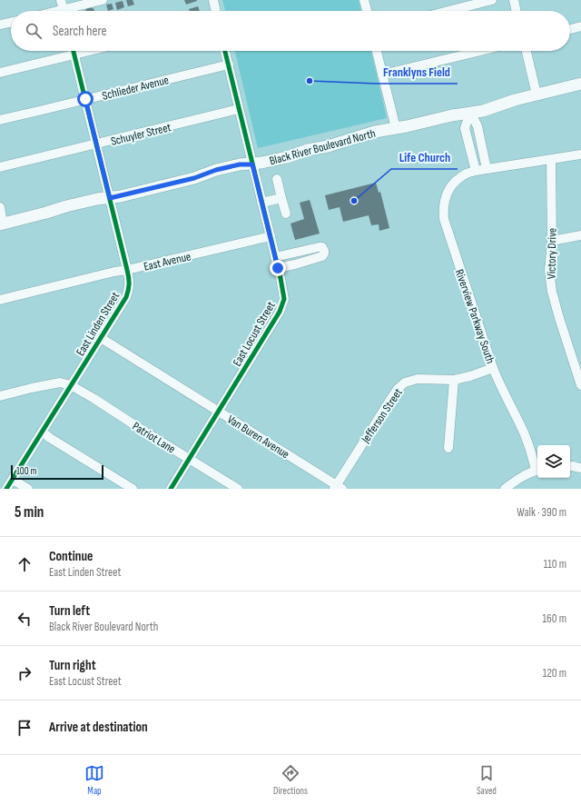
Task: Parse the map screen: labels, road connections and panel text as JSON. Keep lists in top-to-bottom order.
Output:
{
  "streets": {
    "main road": ["Black River Boulevard North"],
    "street": [
      "Schlieder Avenue",
      "Schuyler Street",
      "Victory Drive",
      "East Avenue",
      "Riverview Parkway South",
      "East Linden Street",
      "East Locust Street",
      "Jefferson Street",
      "Van Buren Avenue",
      "Patriot Lane"
    ]
  },
  "crossings": [
    ["Schlieder Avenue", "East Linden Street"],
    ["Schlieder Avenue", "East Locust Street"],
    ["Schuyler Street", "East Linden Street"],
    ["Schuyler Street", "East Locust Street"],
    ["Black River Boulevard North", "East Linden Street"],
    ["Black River Boulevard North", "East Locust Street"],
    ["Victory Drive", "Riverview Parkway South"],
    ["East Avenue", "East Linden Street"],
    ["East Avenue", "East Locust Street"],
    ["Riverview Parkway South", "Jefferson Street"],
    ["East Linden Street", "Van Buren Avenue"],
    ["East Linden Street", "Patriot Lane"],
    ["East Locust Street", "Van Buren Avenue"],
    ["East Locust Street", "Patriot Lane"],
    ["Jefferson Street", "Van Buren Avenue"]
  ],
  "places": ["Franklyns Field", "Life Church"],
  "scale_bar": "100 m",
  "page": {
    "search": "Search here",
    "scale": "100 m",
    "heading": ["5 min", "Walk · 390 m"],
    "list": [
      ["Continue", "East Linden Street", "110 m"],
      ["Turn left", "Black River Boulevard North", "160 m"],
      ["Turn right", "East Locust Street", "120 m"],
      "Arrive at destination"
    ],
    "nav": ["Map", "Directions", "Saved"]
  }
}
